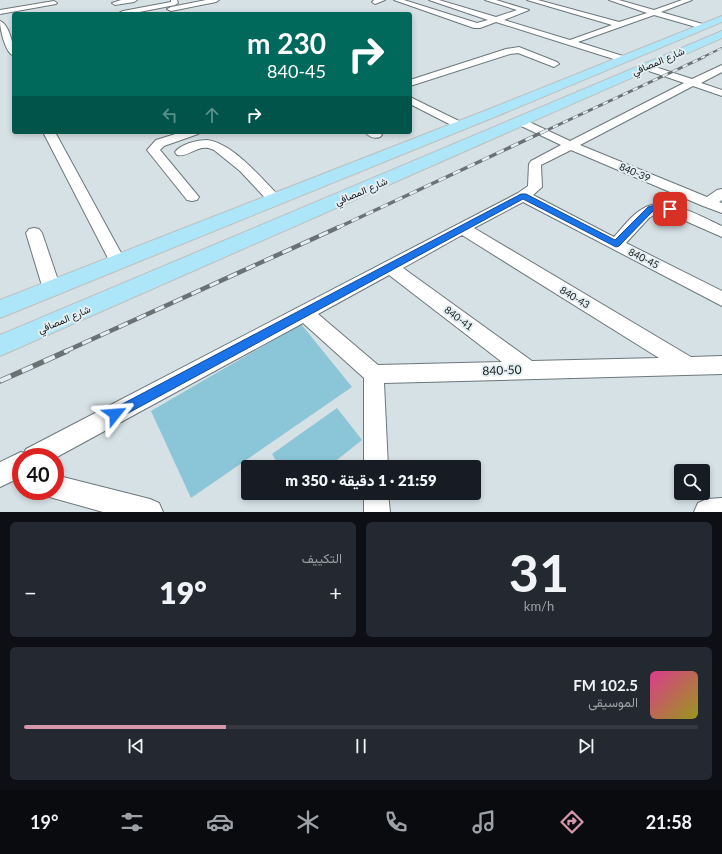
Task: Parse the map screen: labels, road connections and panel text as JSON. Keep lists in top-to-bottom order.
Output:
{
  "streets": {
    "main road": ["شارع المصافي"],
    "street": [
      "840-39",
      "840-45",
      "840-43",
      "840-41",
      "840-50"
    ]
  },
  "crossings": [
    ["شارع المصافي", "840-39"],
    ["840-43", "840-50"],
    ["840-41", "840-50"]
  ],
  "page": {
    "turn": ["230 m", "840-45"],
    "limit": "40",
    "trip": "21:59 · 1 دقيقة · 350 m",
    "tile": [
      ["31", "km/h"],
      "التكييف"
    ],
    "heat": ["−", "19°", "+"],
    "song": ["102.5 FM", "الموسيقى"],
    "tabs": ["21:58", "19°"]
  }
}
